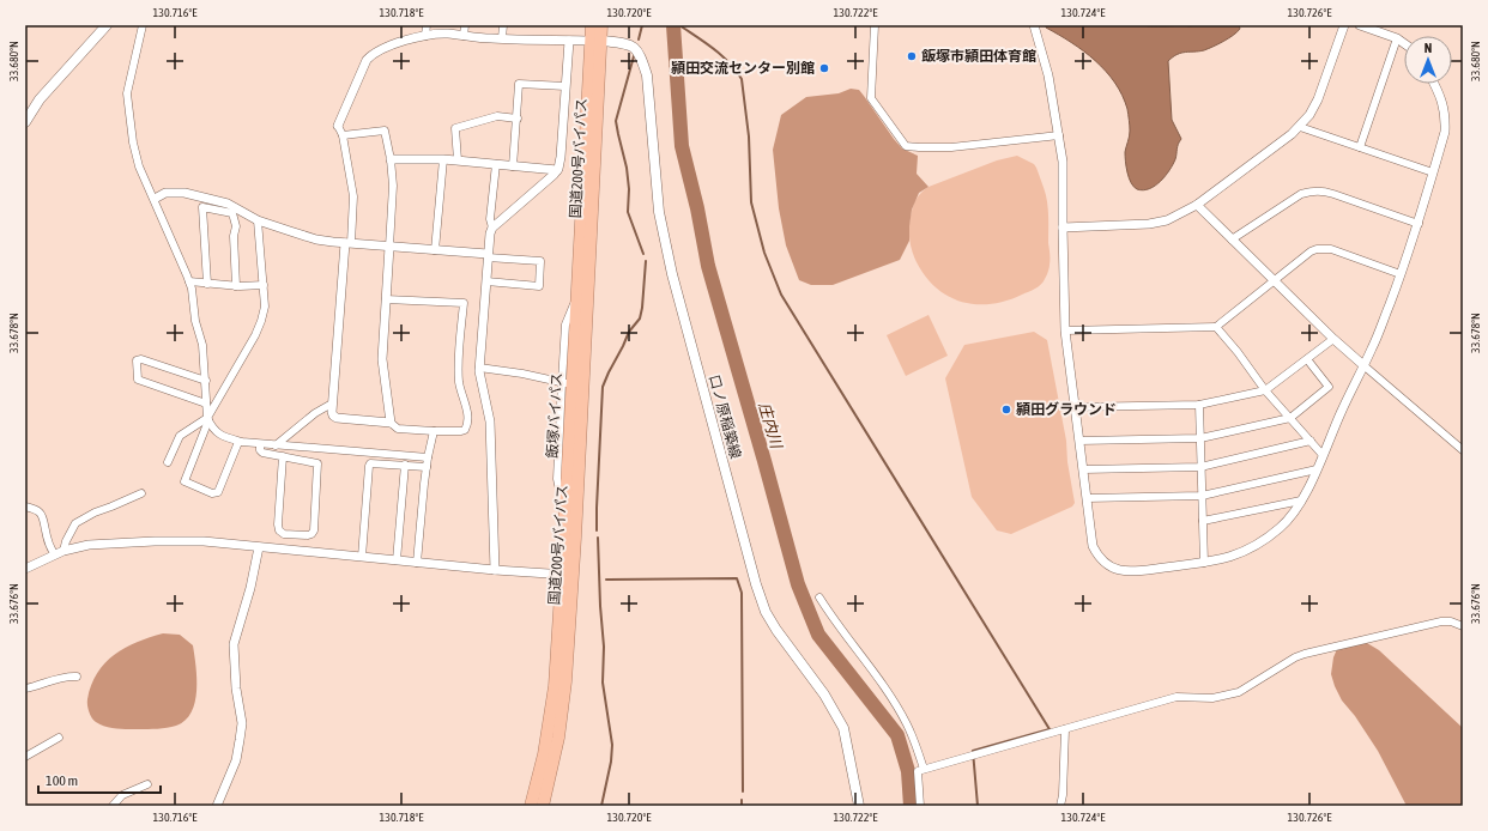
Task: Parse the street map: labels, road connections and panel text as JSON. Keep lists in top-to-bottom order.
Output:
{
  "streets": {
    "highway": ["国道200号バイパス", "飯塚バイパス"],
    "main road": ["口ノ原稲築線"]
  },
  "crossings": [
    ["国道200号バイパス", "飯塚バイパス"],
    ["国道200号バイパス", "口ノ原稲築線"],
    ["飯塚バイパス", "口ノ原稲築線"]
  ],
  "water": ["庄内川"],
  "places": ["飯塚市頴田体育館", "頴田交流センター別館", "頴田グラウンド"],
  "scale_bar": "100 m",
  "north": "top",
  "coordinates": [
    "130.716°E",
    "130.718°E",
    "130.720°E",
    "130.722°E",
    "130.724°E",
    "130.726°E",
    "33.680°N",
    "33.678°N",
    "33.676°N"
  ]
}
